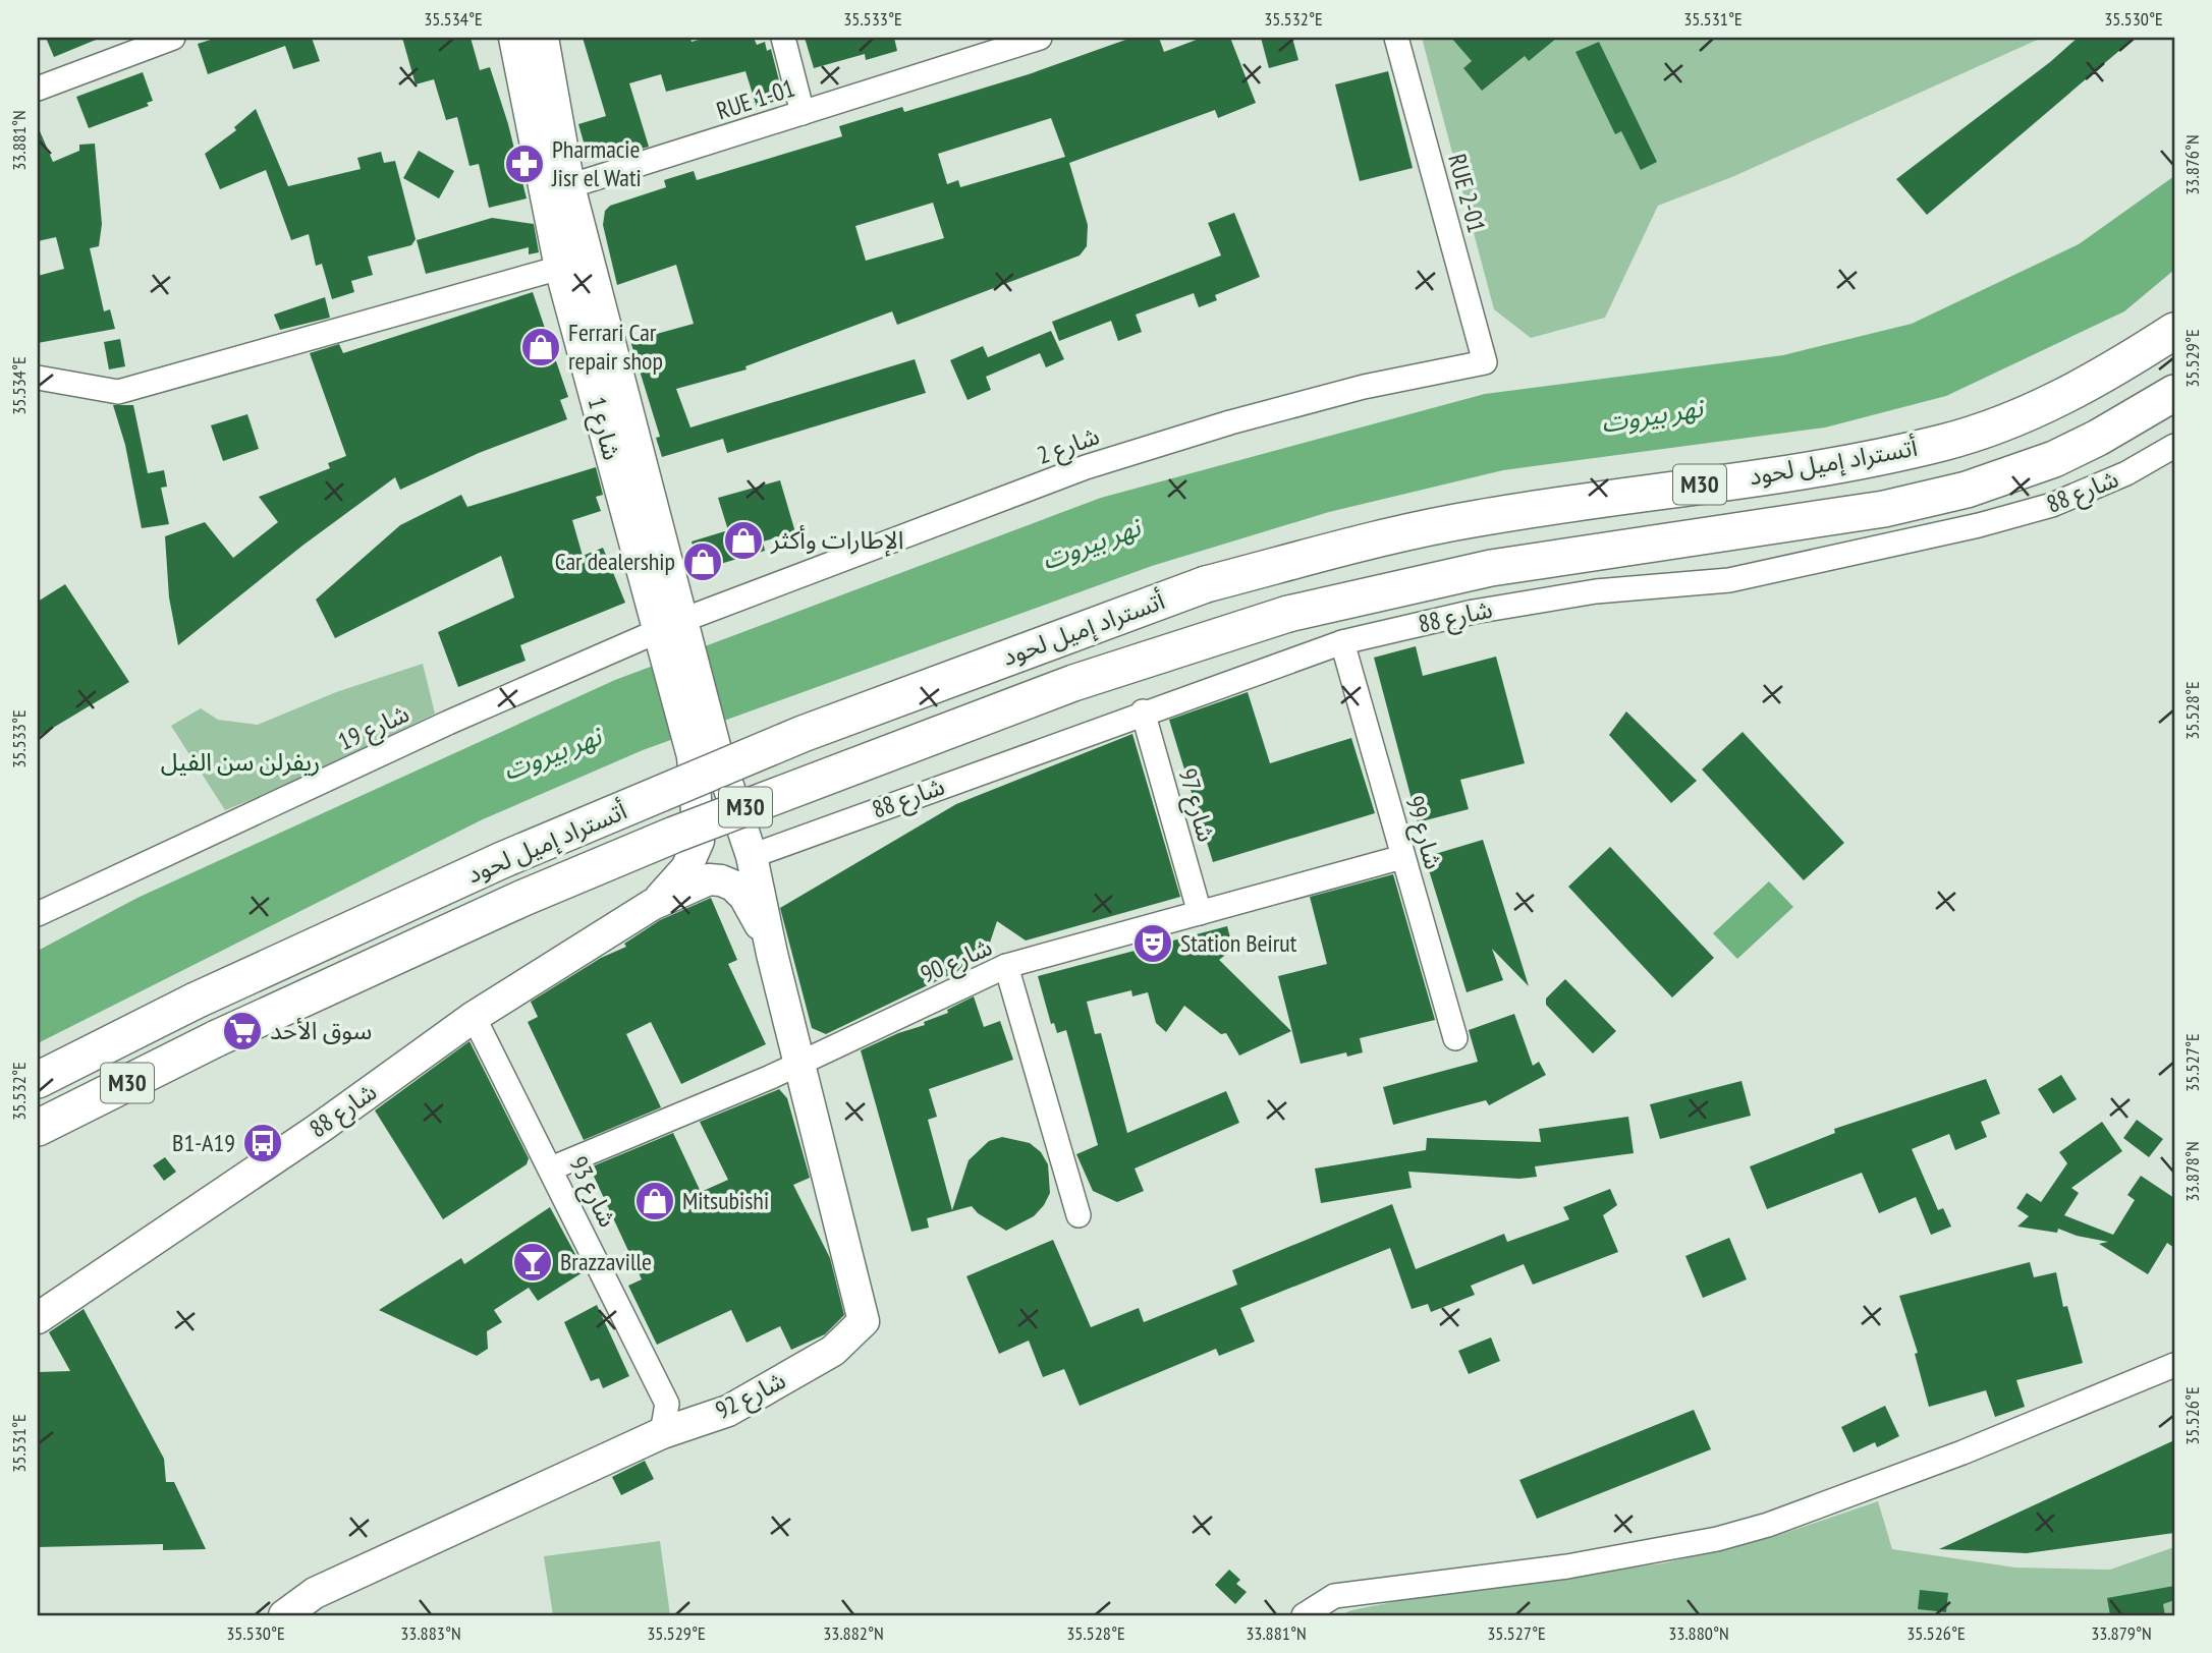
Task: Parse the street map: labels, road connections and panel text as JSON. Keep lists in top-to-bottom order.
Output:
{
  "streets": {
    "highway": ["أتستراد إميل لحود", "M30"],
    "main road": ["شارع 1", "شارع 88", "شارع 92"],
    "street": [
      "RUE 1-01",
      "RUE 2-01",
      "شارع 2",
      "شارع 19",
      "شارع 97",
      "شارع 99",
      "شارع 90",
      "شارع 93"
    ]
  },
  "crossings": [
    ["RUE 1-01", "شارع 1"],
    ["RUE 2-01", "شارع 2"],
    ["شارع 1", "شارع 2"],
    ["شارع 1", "شارع 19"],
    ["شارع 2", "شارع 19"],
    ["شارع 88", "شارع 97"],
    ["شارع 88", "شارع 99"],
    ["شارع 88", "شارع 93"],
    ["شارع 97", "شارع 90"],
    ["شارع 99", "شارع 90"],
    ["شارع 90", "شارع 93"],
    ["شارع 90", "شارع 92"],
    ["شارع 93", "شارع 92"]
  ],
  "water": ["نهر بيروت"],
  "parks": ["ريفرلن سن الفيل"],
  "places": {
    "pharmacy": ["Pharmacie Jisr el Wati"],
    "shop": [
      "Ferrari Car repair shop",
      "الإطارات وأكثر",
      "Car dealership",
      "Mitsubishi"
    ],
    "theatre": ["Station Beirut"],
    "supermarket": ["سوق الأحد"],
    "bus stop": ["B1-A19"],
    "bar": ["Brazzaville"]
  },
  "coordinates": [
    "35.534°E",
    "35.533°E",
    "35.532°E",
    "35.531°E",
    "35.530°E",
    "33.881°N",
    "33.876°N",
    "35.529°E",
    "35.528°E",
    "35.527°E",
    "33.878°N",
    "35.526°E",
    "33.883°N",
    "33.882°N",
    "33.880°N",
    "33.879°N"
  ]
}
